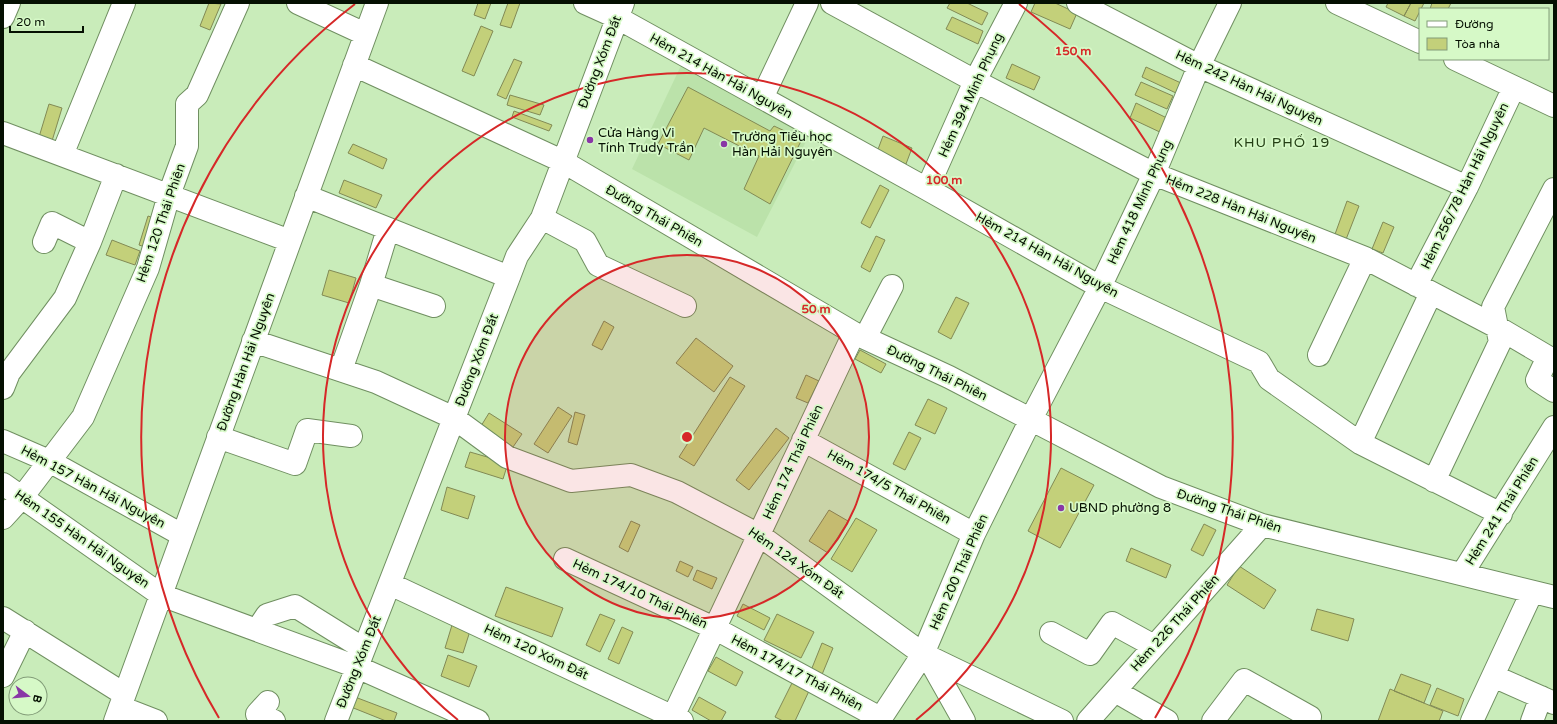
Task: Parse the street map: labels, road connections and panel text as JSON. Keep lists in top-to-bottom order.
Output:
{
  "streets": {
    "street": [
      "Đường Xóm Đất",
      "Hẻm 214 Hàn Hải Nguyên",
      "Hẻm 242 Hàn Hải Nguyên",
      "Hẻm 394 Minh Phụng",
      "Hẻm 256/78 Hàn Hải Nguyên",
      "Hẻm 418 Minh Phụng",
      "Hẻm 228 Hàn Hải Nguyên",
      "Đường Thái Phiên",
      "Hẻm 120 Thái Phiên",
      "Đường Hàn Hải Nguyên",
      "Hẻm 174 Thái Phiên",
      "Hẻm 157 Hàn Hải Nguyên",
      "Hẻm 174/5 Thái Phiên",
      "Hẻm 241 Thái Phiên",
      "Hẻm 155 Hàn Hải Nguyên",
      "Hẻm 124 Xóm Đất",
      "Hẻm 200 Thái Phiên",
      "Hẻm 174/10 Thái Phiên",
      "Hẻm 226 Thái Phiên",
      "Hẻm 120 Xóm Đất",
      "Hẻm 174/17 Thái Phiên"
    ]
  },
  "crossings": [
    ["Đường Xóm Đất", "Hẻm 214 Hàn Hải Nguyên"],
    ["Đường Xóm Đất", "Đường Thái Phiên"],
    ["Đường Xóm Đất", "Hẻm 155 Hàn Hải Nguyên"],
    ["Đường Xóm Đất", "Hẻm 124 Xóm Đất"],
    ["Đường Xóm Đất", "Hẻm 120 Xóm Đất"],
    ["Hẻm 214 Hàn Hải Nguyên", "Hẻm 394 Minh Phụng"],
    ["Hẻm 214 Hàn Hải Nguyên", "Hẻm 256/78 Hàn Hải Nguyên"],
    ["Hẻm 214 Hàn Hải Nguyên", "Hẻm 418 Minh Phụng"],
    ["Hẻm 214 Hàn Hải Nguyên", "Hẻm 241 Thái Phiên"],
    ["Hẻm 242 Hàn Hải Nguyên", "Hẻm 256/78 Hàn Hải Nguyên"],
    ["Hẻm 242 Hàn Hải Nguyên", "Hẻm 418 Minh Phụng"],
    ["Hẻm 394 Minh Phụng", "Hẻm 228 Hàn Hải Nguyên"],
    ["Hẻm 256/78 Hàn Hải Nguyên", "Hẻm 228 Hàn Hải Nguyên"],
    ["Hẻm 418 Minh Phụng", "Hẻm 228 Hàn Hải Nguyên"],
    ["Hẻm 418 Minh Phụng", "Đường Thái Phiên"],
    ["Hẻm 418 Minh Phụng", "Hẻm 200 Thái Phiên"],
    ["Đường Thái Phiên", "Đường Hàn Hải Nguyên"],
    ["Đường Thái Phiên", "Hẻm 174 Thái Phiên"],
    ["Đường Thái Phiên", "Hẻm 241 Thái Phiên"],
    ["Đường Thái Phiên", "Hẻm 200 Thái Phiên"],
    ["Đường Thái Phiên", "Hẻm 226 Thái Phiên"],
    ["Hẻm 120 Thái Phiên", "Hẻm 157 Hàn Hải Nguyên"],
    ["Hẻm 120 Thái Phiên", "Hẻm 155 Hàn Hải Nguyên"],
    ["Đường Hàn Hải Nguyên", "Hẻm 157 Hàn Hải Nguyên"],
    ["Đường Hàn Hải Nguyên", "Hẻm 155 Hàn Hải Nguyên"],
    ["Đường Hàn Hải Nguyên", "Hẻm 124 Xóm Đất"],
    ["Hẻm 174 Thái Phiên", "Hẻm 174/5 Thái Phiên"],
    ["Hẻm 174 Thái Phiên", "Hẻm 124 Xóm Đất"],
    ["Hẻm 174 Thái Phiên", "Hẻm 174/10 Thái Phiên"],
    ["Hẻm 174 Thái Phiên", "Hẻm 120 Xóm Đất"],
    ["Hẻm 174 Thái Phiên", "Hẻm 174/17 Thái Phiên"],
    ["Hẻm 174/5 Thái Phiên", "Hẻm 200 Thái Phiên"],
    ["Hẻm 124 Xóm Đất", "Hẻm 200 Thái Phiên"],
    ["Hẻm 200 Thái Phiên", "Hẻm 174/17 Thái Phiên"],
    ["Hẻm 174/10 Thái Phiên", "Hẻm 174/17 Thái Phiên"]
  ],
  "districts": ["KHU PHỐ 19"],
  "places": ["Cửa Hàng Vi Tính Trudy Trần", "Trường Tiểu học Hàn Hải Nguyên", "UBND phường 8"],
  "legend": ["Đường", "Tòa nhà"],
  "scale_bar": "20 m",
  "north": "right",
  "rings": ["150 m", "100 m", "50 m"]
}
